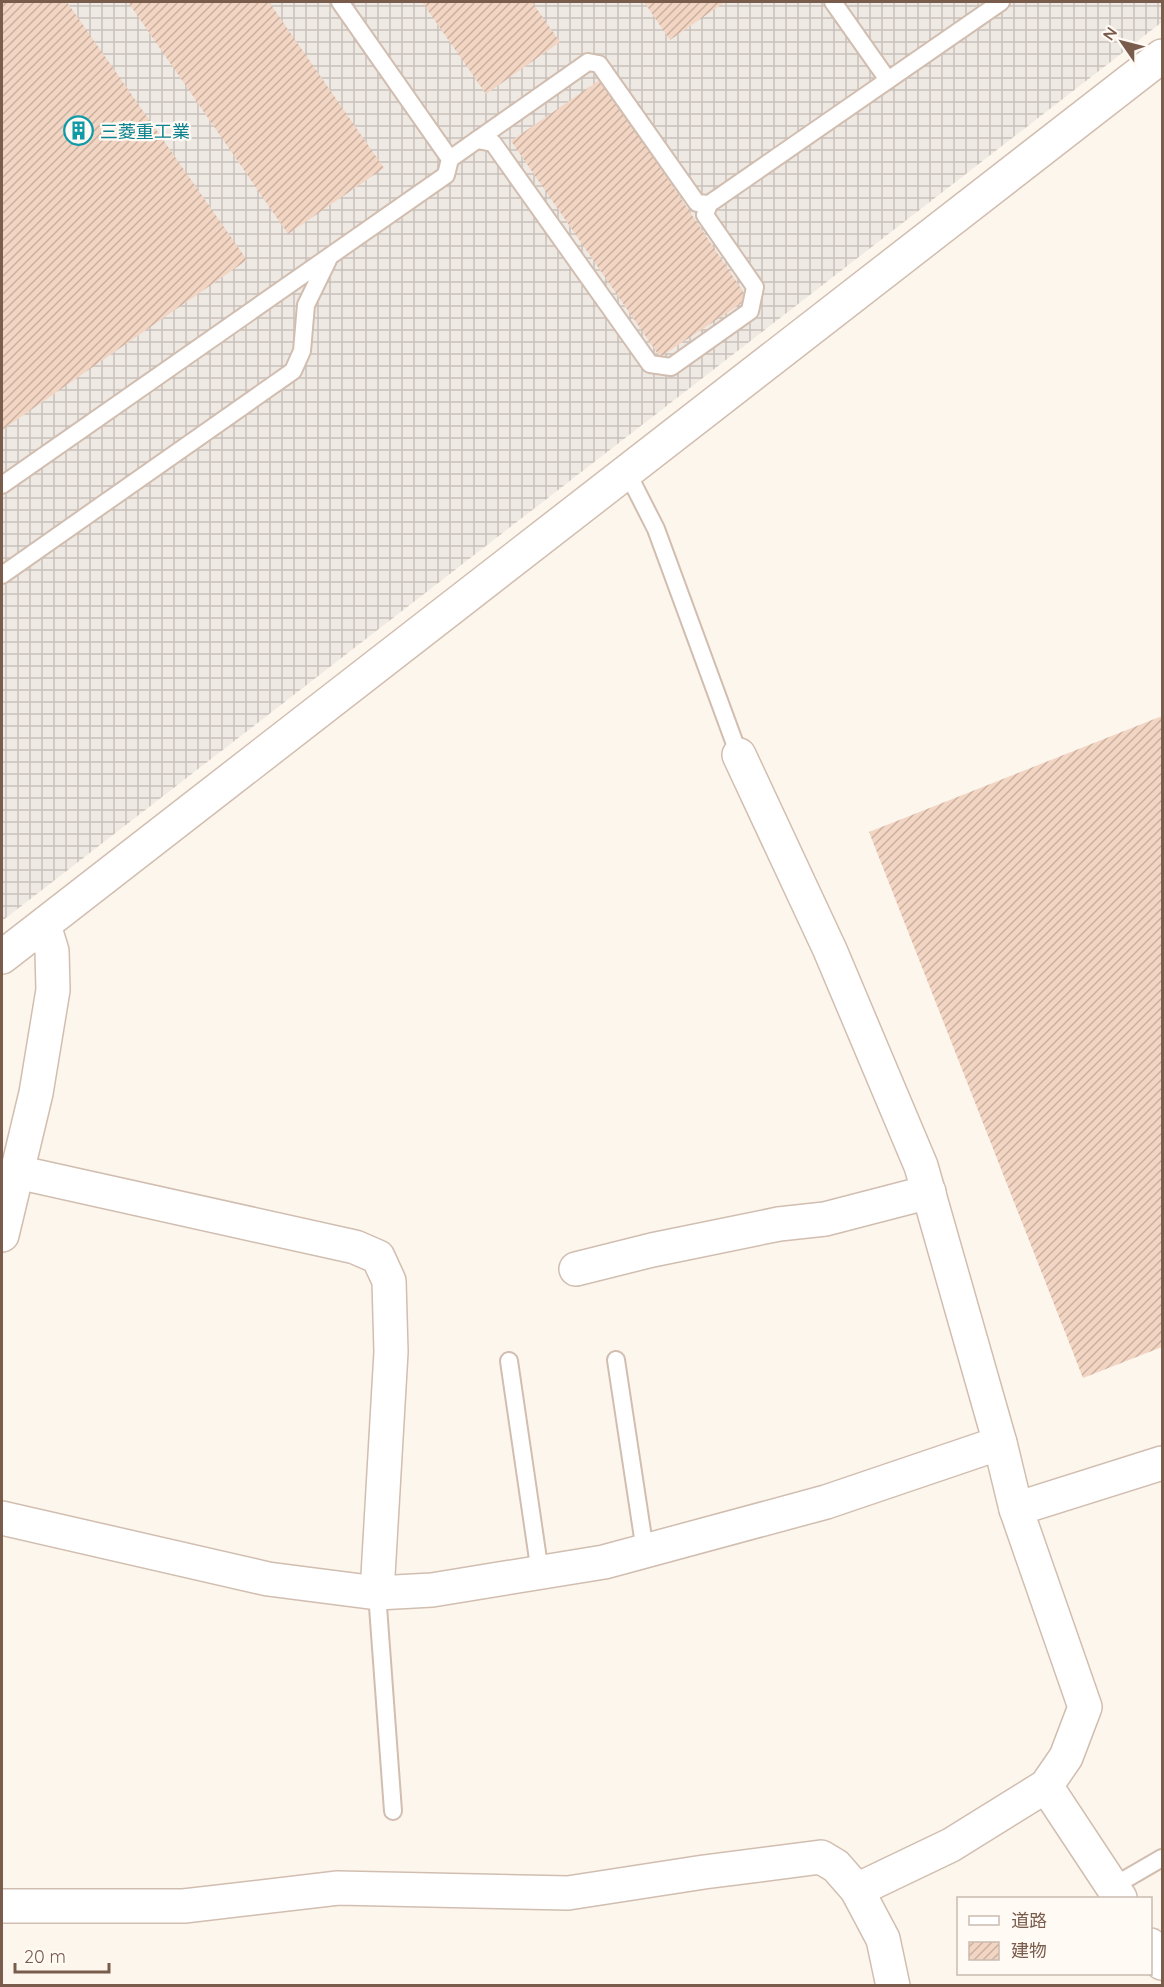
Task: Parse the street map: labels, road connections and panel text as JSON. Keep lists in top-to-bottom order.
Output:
{
  "places": {
    "building": ["三菱重工業"]
  },
  "legend": ["道路", "建物"],
  "scale_bar": "20 m",
  "north": "top left"
}
